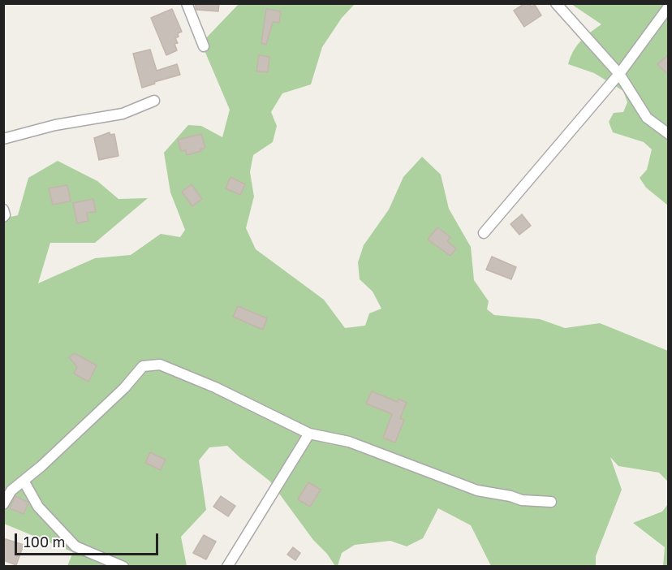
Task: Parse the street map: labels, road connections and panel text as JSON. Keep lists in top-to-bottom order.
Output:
{
  "scale_bar": "100 m"
}
